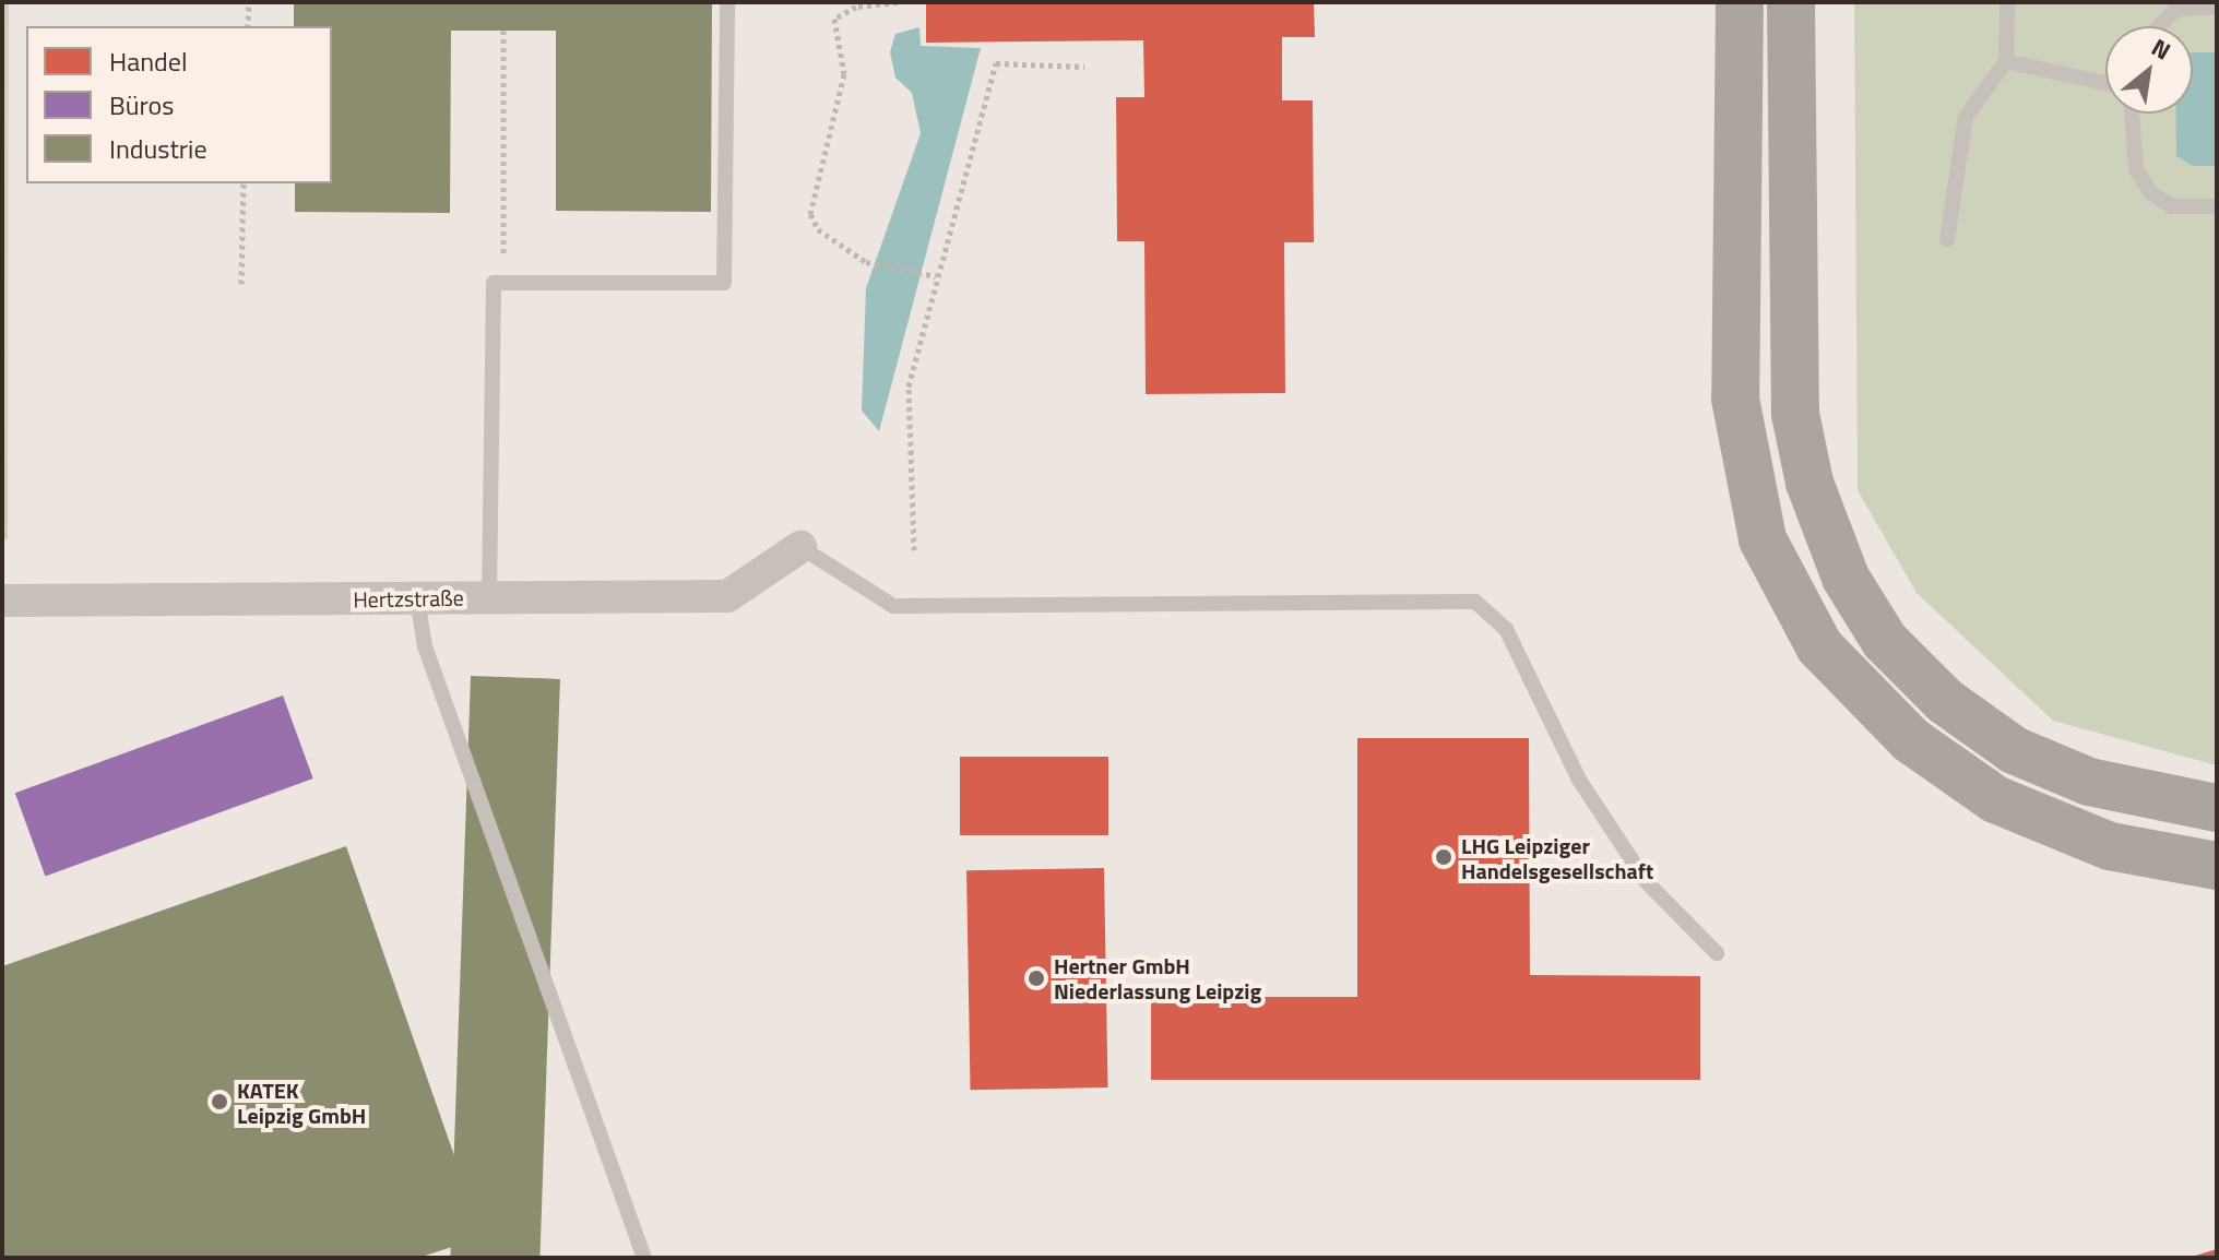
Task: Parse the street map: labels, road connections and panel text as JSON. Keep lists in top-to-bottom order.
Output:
{
  "streets": {
    "street": ["Hertzstraße"]
  },
  "places": ["LHG Leipziger Handelsgesellschaft", "Hertner GmbH Niederlassung Leipzig", "KATEK Leipzig GmbH"],
  "legend": ["Handel", "Büros", "Industrie"],
  "north": "top right"
}
